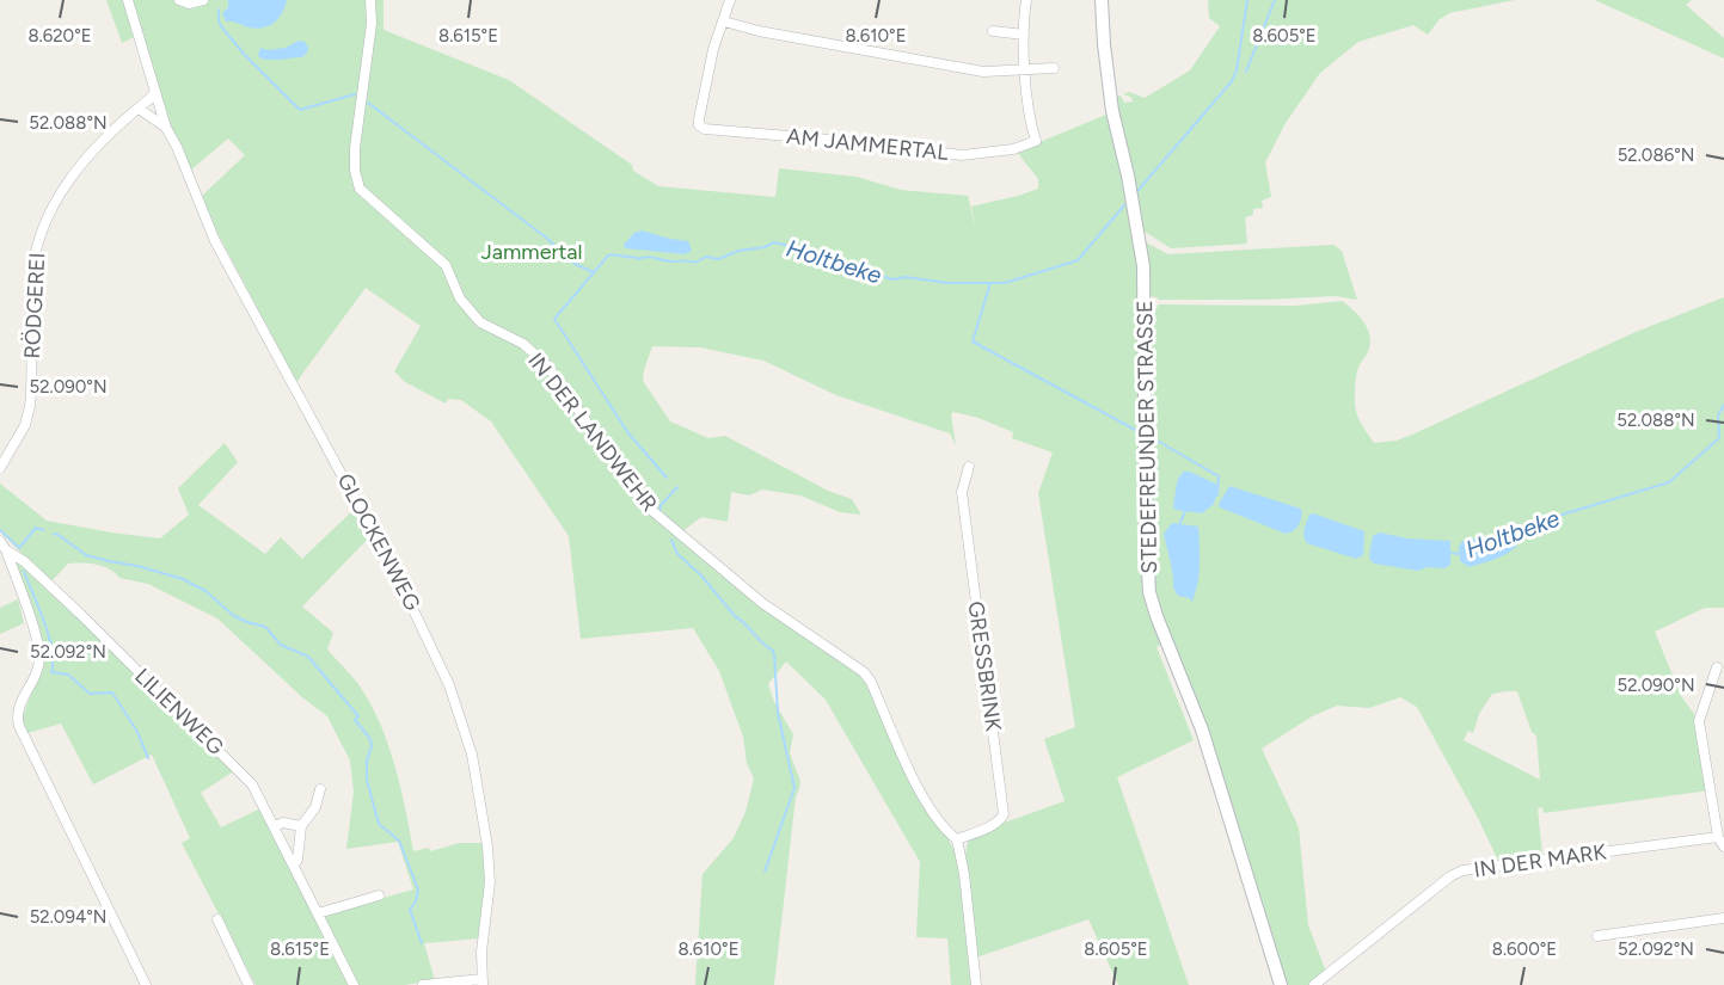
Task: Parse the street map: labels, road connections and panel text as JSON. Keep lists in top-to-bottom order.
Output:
{
  "streets": {
    "street": [
      "AM JAMMERTAL",
      "RÖDGEREI",
      "IN DER LANDWEHR",
      "STEDEFREUNDER STRASSE",
      "GLOCKENWEG",
      "GRESSBRINK",
      "LILIENWEG",
      "IN DER MARK"
    ]
  },
  "crossings": [
    ["RÖDGEREI", "GLOCKENWEG"],
    ["IN DER LANDWEHR", "GRESSBRINK"]
  ],
  "water": ["Holtbeke"],
  "parks": ["Jammertal"],
  "coordinates": [
    "8.620°E",
    "8.615°E",
    "8.610°E",
    "8.605°E",
    "52.088°N",
    "52.086°N",
    "52.090°N",
    "52.092°N",
    "52.094°N",
    "8.600°E"
  ]
}
